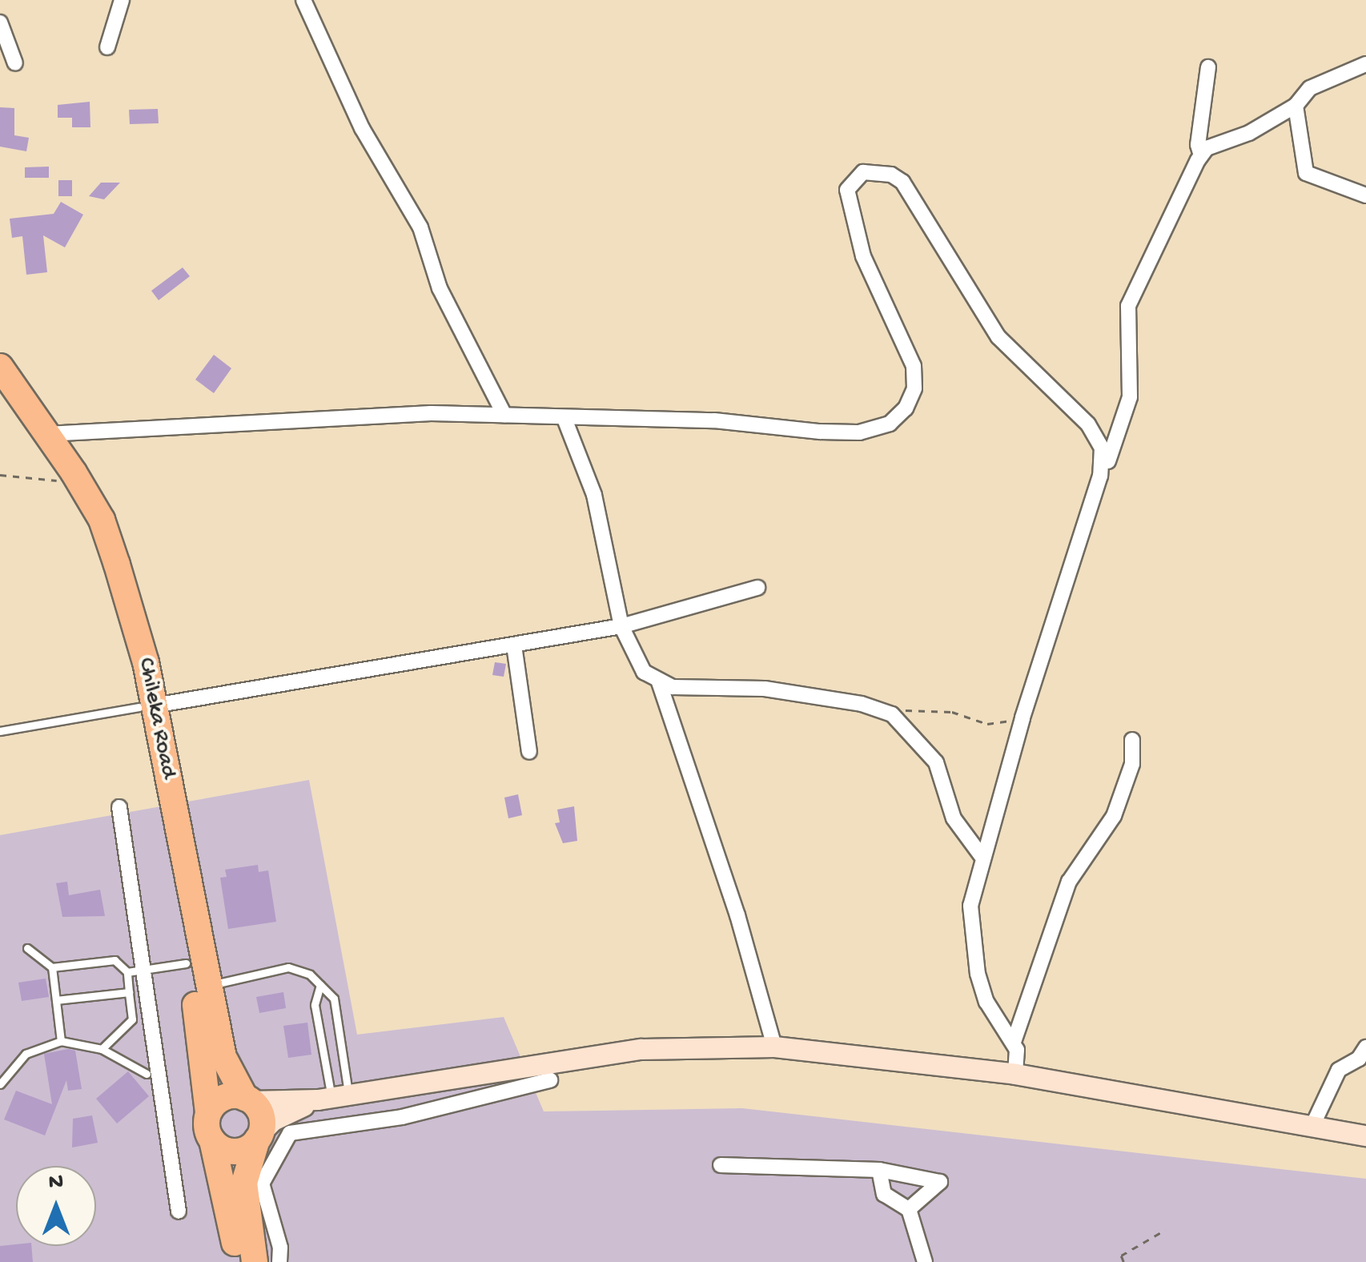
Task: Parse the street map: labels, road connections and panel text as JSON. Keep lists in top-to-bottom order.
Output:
{
  "streets": {
    "highway": ["Chileka Road"]
  },
  "north": "top"
}
